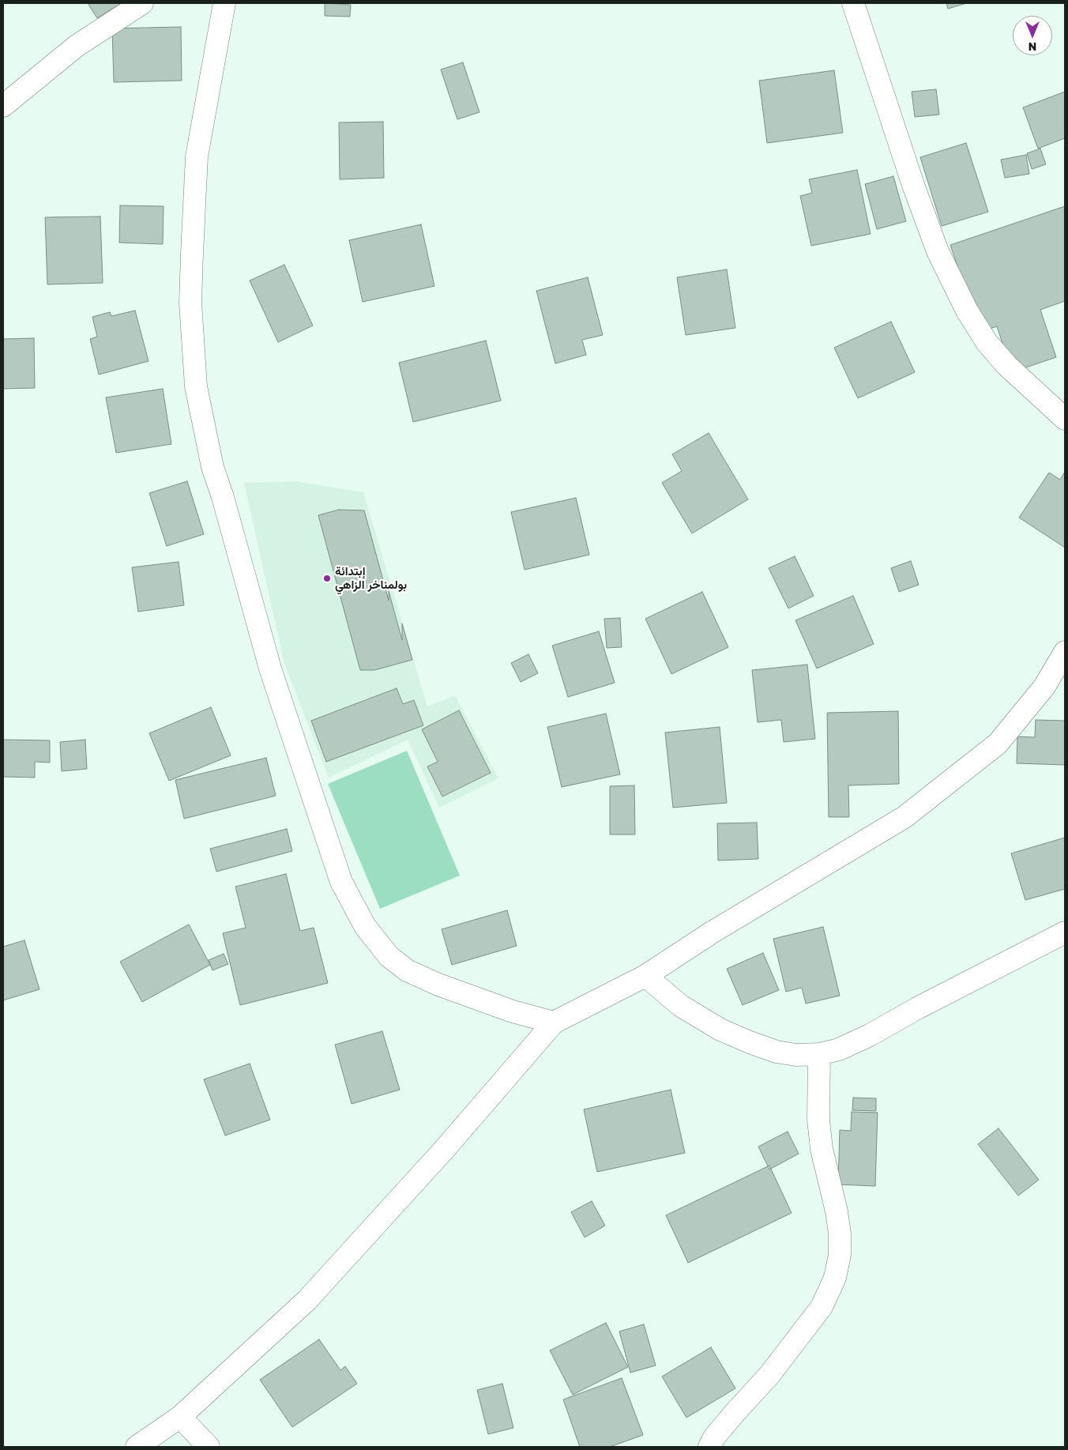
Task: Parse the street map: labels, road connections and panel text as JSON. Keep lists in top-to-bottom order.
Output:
{
  "places": ["إبتدائة بولمناخر الزاهي"],
  "north": "bottom"
}
